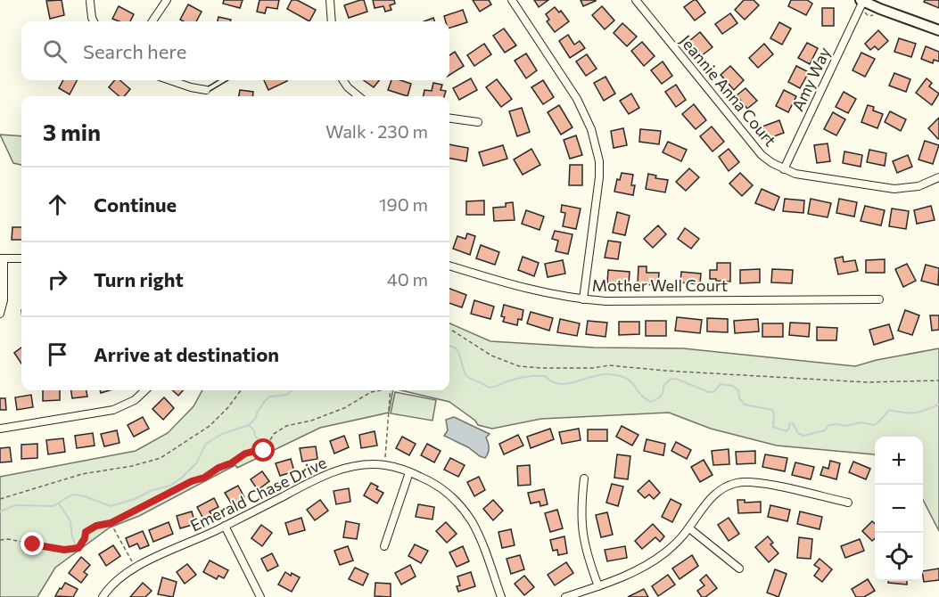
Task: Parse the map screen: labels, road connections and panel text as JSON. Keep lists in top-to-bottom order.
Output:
{
  "streets": {
    "street": [
      "Amy Way",
      "Jeannie Anna Court",
      "Mother Well Court",
      "Emerald Chase Drive"
    ]
  },
  "crossings": [
    ["Amy Way", "Jeannie Anna Court"]
  ],
  "page": {
    "search": "Search here",
    "heading": ["3 min", "Walk · 230 m"],
    "list": [
      ["Continue", "190 m"],
      ["Turn right", "40 m"],
      "Arrive at destination"
    ],
    "map_buttons": ["+", "−"]
  }
}
